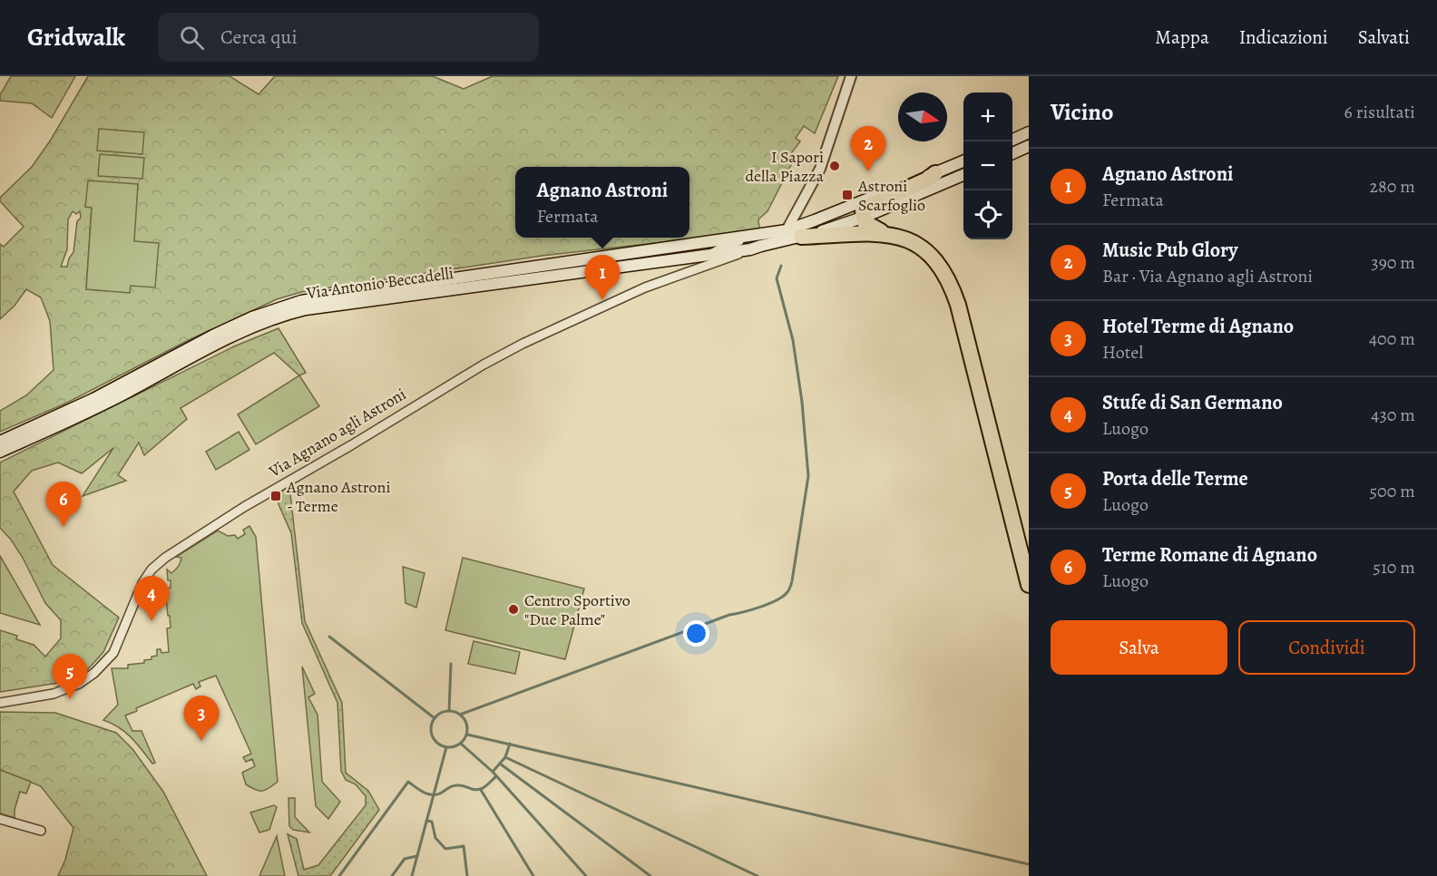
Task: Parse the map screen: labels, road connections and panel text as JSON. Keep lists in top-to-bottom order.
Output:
{
  "streets": {
    "main road": ["Via Antonio Beccadelli"],
    "street": ["Via Agnano agli Astroni"]
  },
  "crossings": [
    ["Via Antonio Beccadelli", "Via Agnano agli Astroni"]
  ],
  "places": {
    "other": ["I Sapori della Piazza", "Centro Sportivo \"Due Palme\""],
    "transit": ["Astroni Scarfoglio", "Agnano Astroni - Terme"]
  },
  "north": "right",
  "page": {
    "header": "Gridwalk",
    "search": "Cerca qui",
    "nav": ["Mappa", "Indicazioni", "Salvati"],
    "heading": ["Vicino", "6 risultati"],
    "map_buttons": ["+", "−"],
    "pins": [
      "2",
      "1",
      "6",
      "4",
      "5",
      "3"
    ],
    "list": [
      {
        "mark": "1",
        "name": "Agnano Astroni",
        "note": "Fermata",
        "value": "280 m"
      },
      {
        "mark": "2",
        "name": "Music Pub Glory",
        "note": "Bar · Via Agnano agli Astroni",
        "value": "390 m"
      },
      {
        "mark": "3",
        "name": "Hotel Terme di Agnano",
        "note": "Hotel",
        "value": "400 m"
      },
      {
        "mark": "4",
        "name": "Stufe di San Germano",
        "note": "Luogo",
        "value": "430 m"
      },
      {
        "mark": "5",
        "name": "Porta delle Terme",
        "note": "Luogo",
        "value": "500 m"
      },
      {
        "mark": "6",
        "name": "Terme Romane di Agnano",
        "note": "Luogo",
        "value": "510 m"
      }
    ],
    "popup": ["Agnano Astroni", "Fermata"],
    "buttons": ["Salva", "Condividi"]
  }
}
